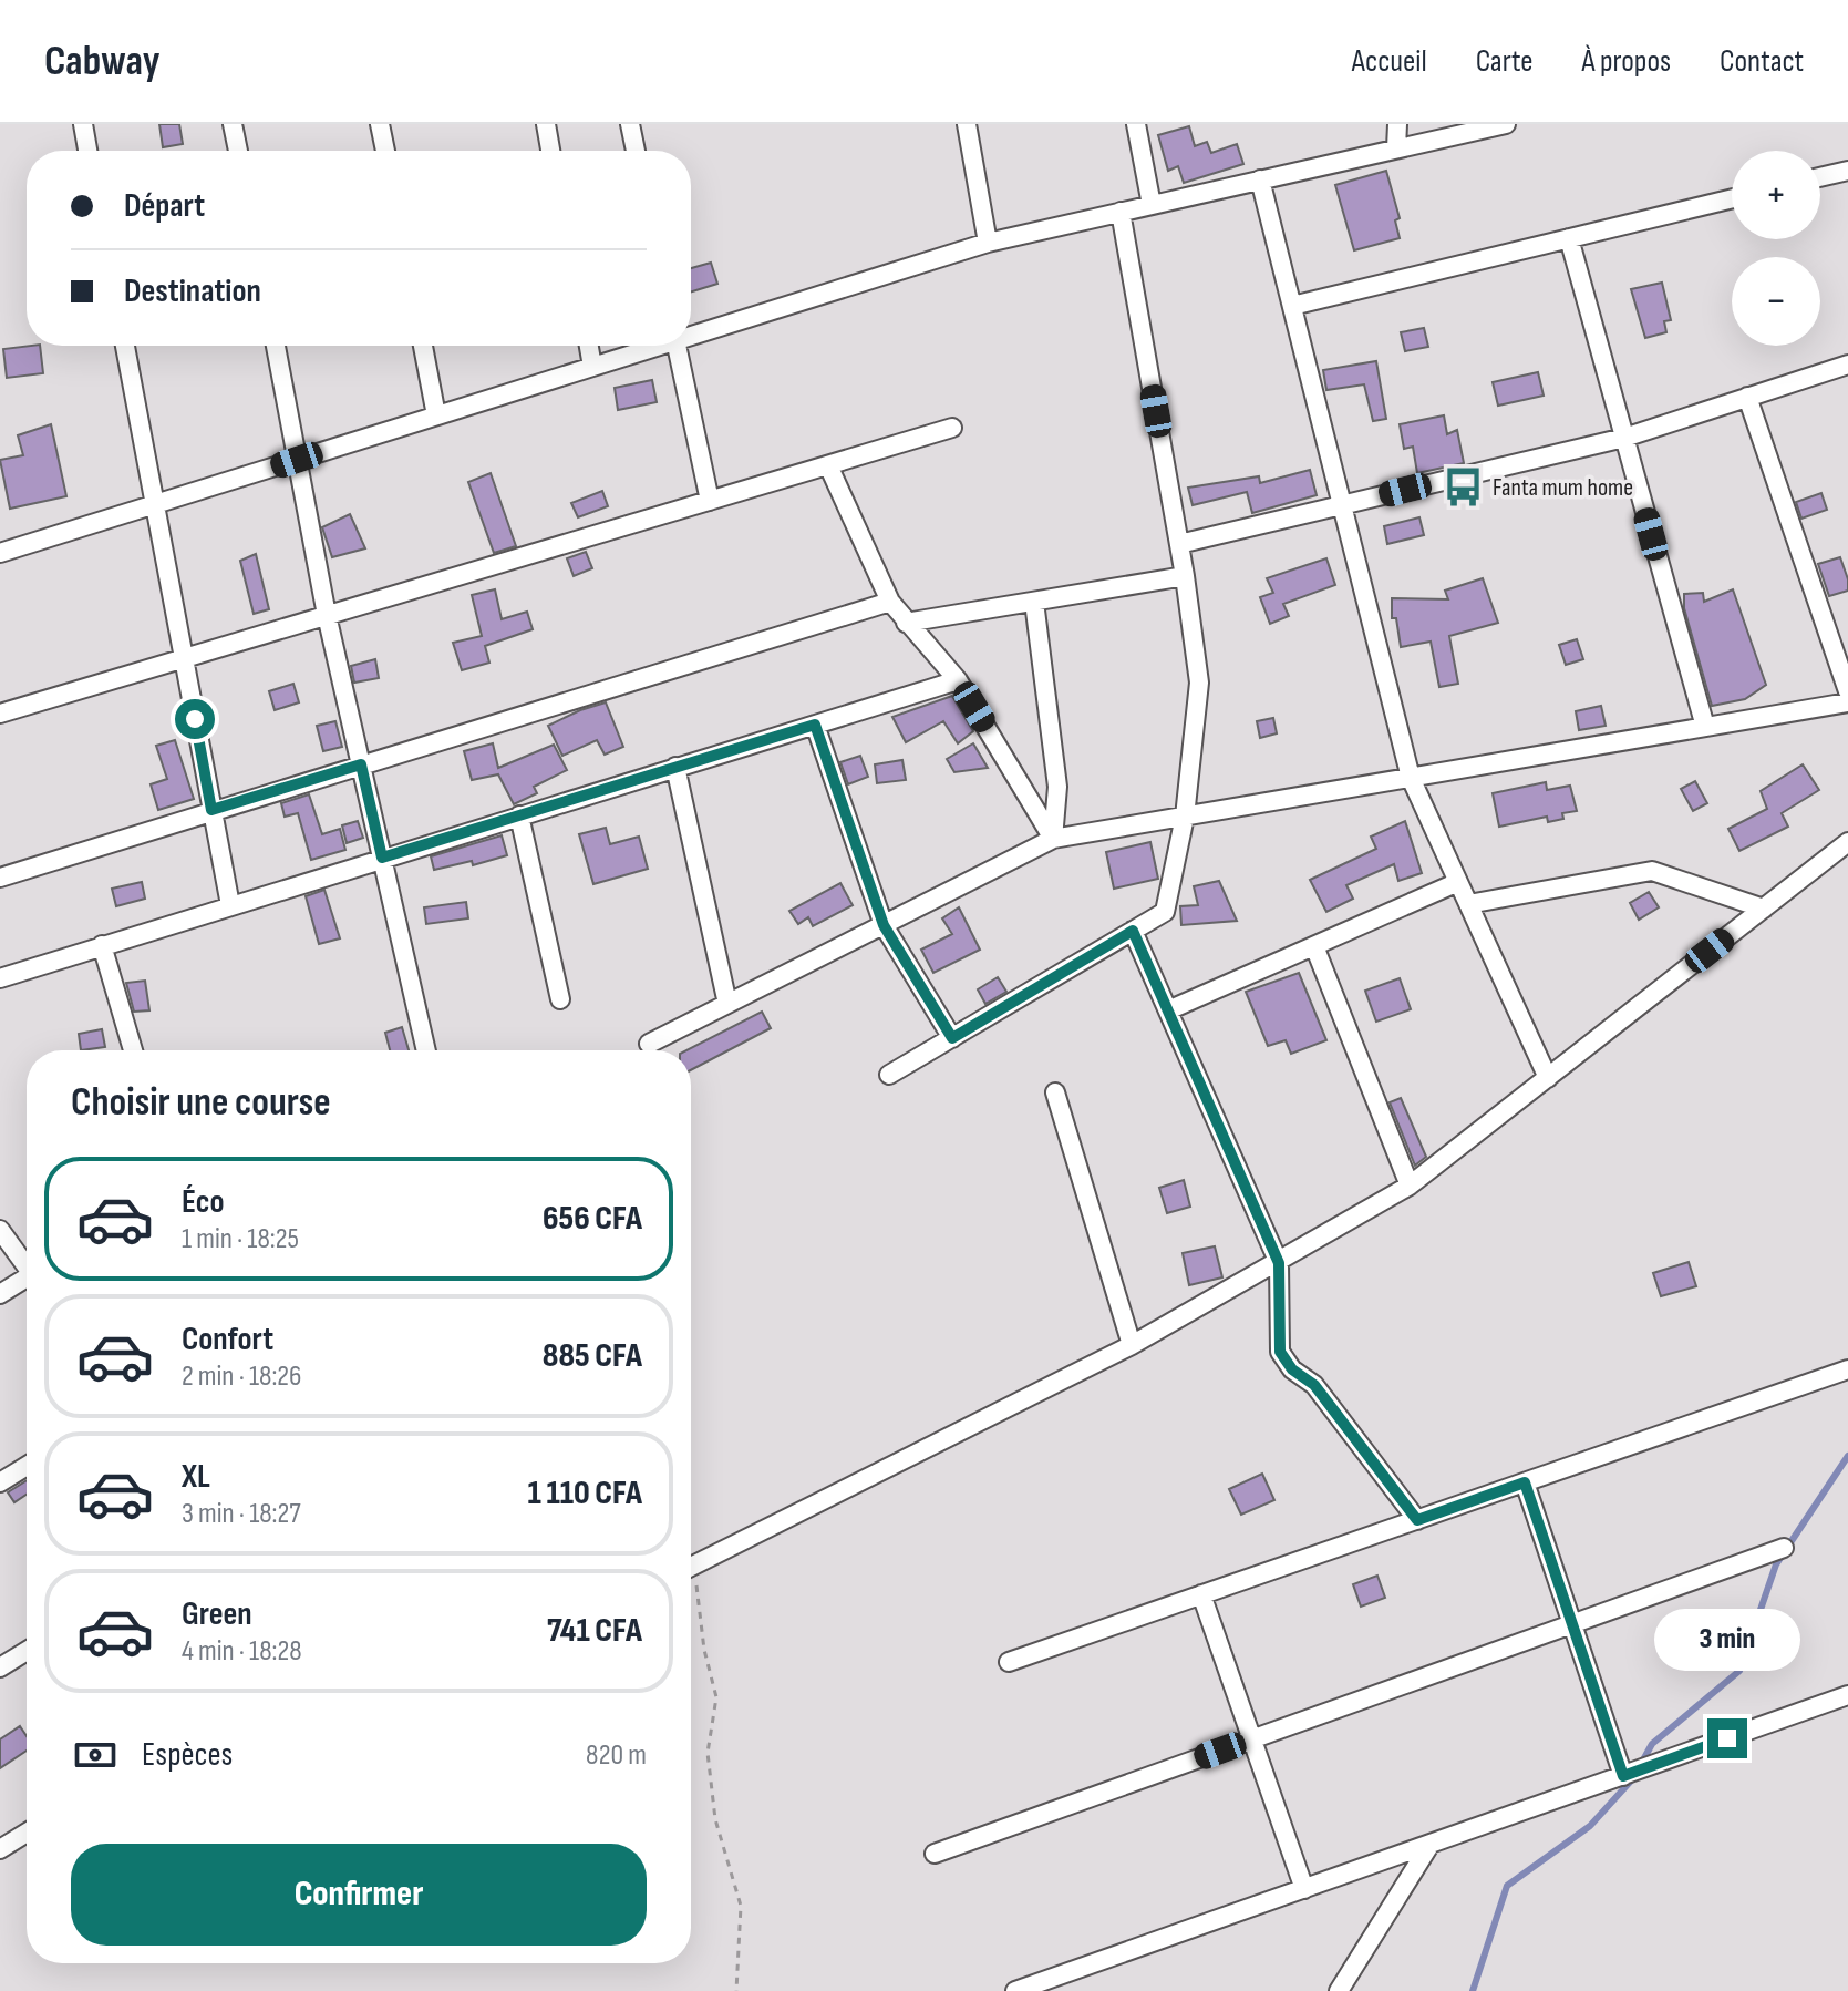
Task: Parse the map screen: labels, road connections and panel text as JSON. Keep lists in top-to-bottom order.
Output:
{
  "places": {
    "bus stop": ["Fanta mum home"]
  },
  "page": {
    "header": "Cabway",
    "nav": [
      "Accueil",
      "Carte",
      "À propos",
      "Contact"
    ],
    "map_buttons": ["+", "−"],
    "banner": ["Départ", "Destination"],
    "heading": "Choisir une course",
    "list": [
      {
        "name": "Éco",
        "note": "1 min · 18:25",
        "value": "656 CFA"
      },
      {
        "name": "Confort",
        "note": "2 min · 18:26",
        "value": "885 CFA"
      },
      {
        "name": "XL",
        "note": "3 min · 18:27",
        "value": "1 110 CFA"
      },
      {
        "name": "Green",
        "note": "4 min · 18:28",
        "value": "741 CFA"
      }
    ],
    "bubble": "3 min",
    "pay": ["Espèces", "820 m"],
    "buttons": "Confirmer"
  }
}
